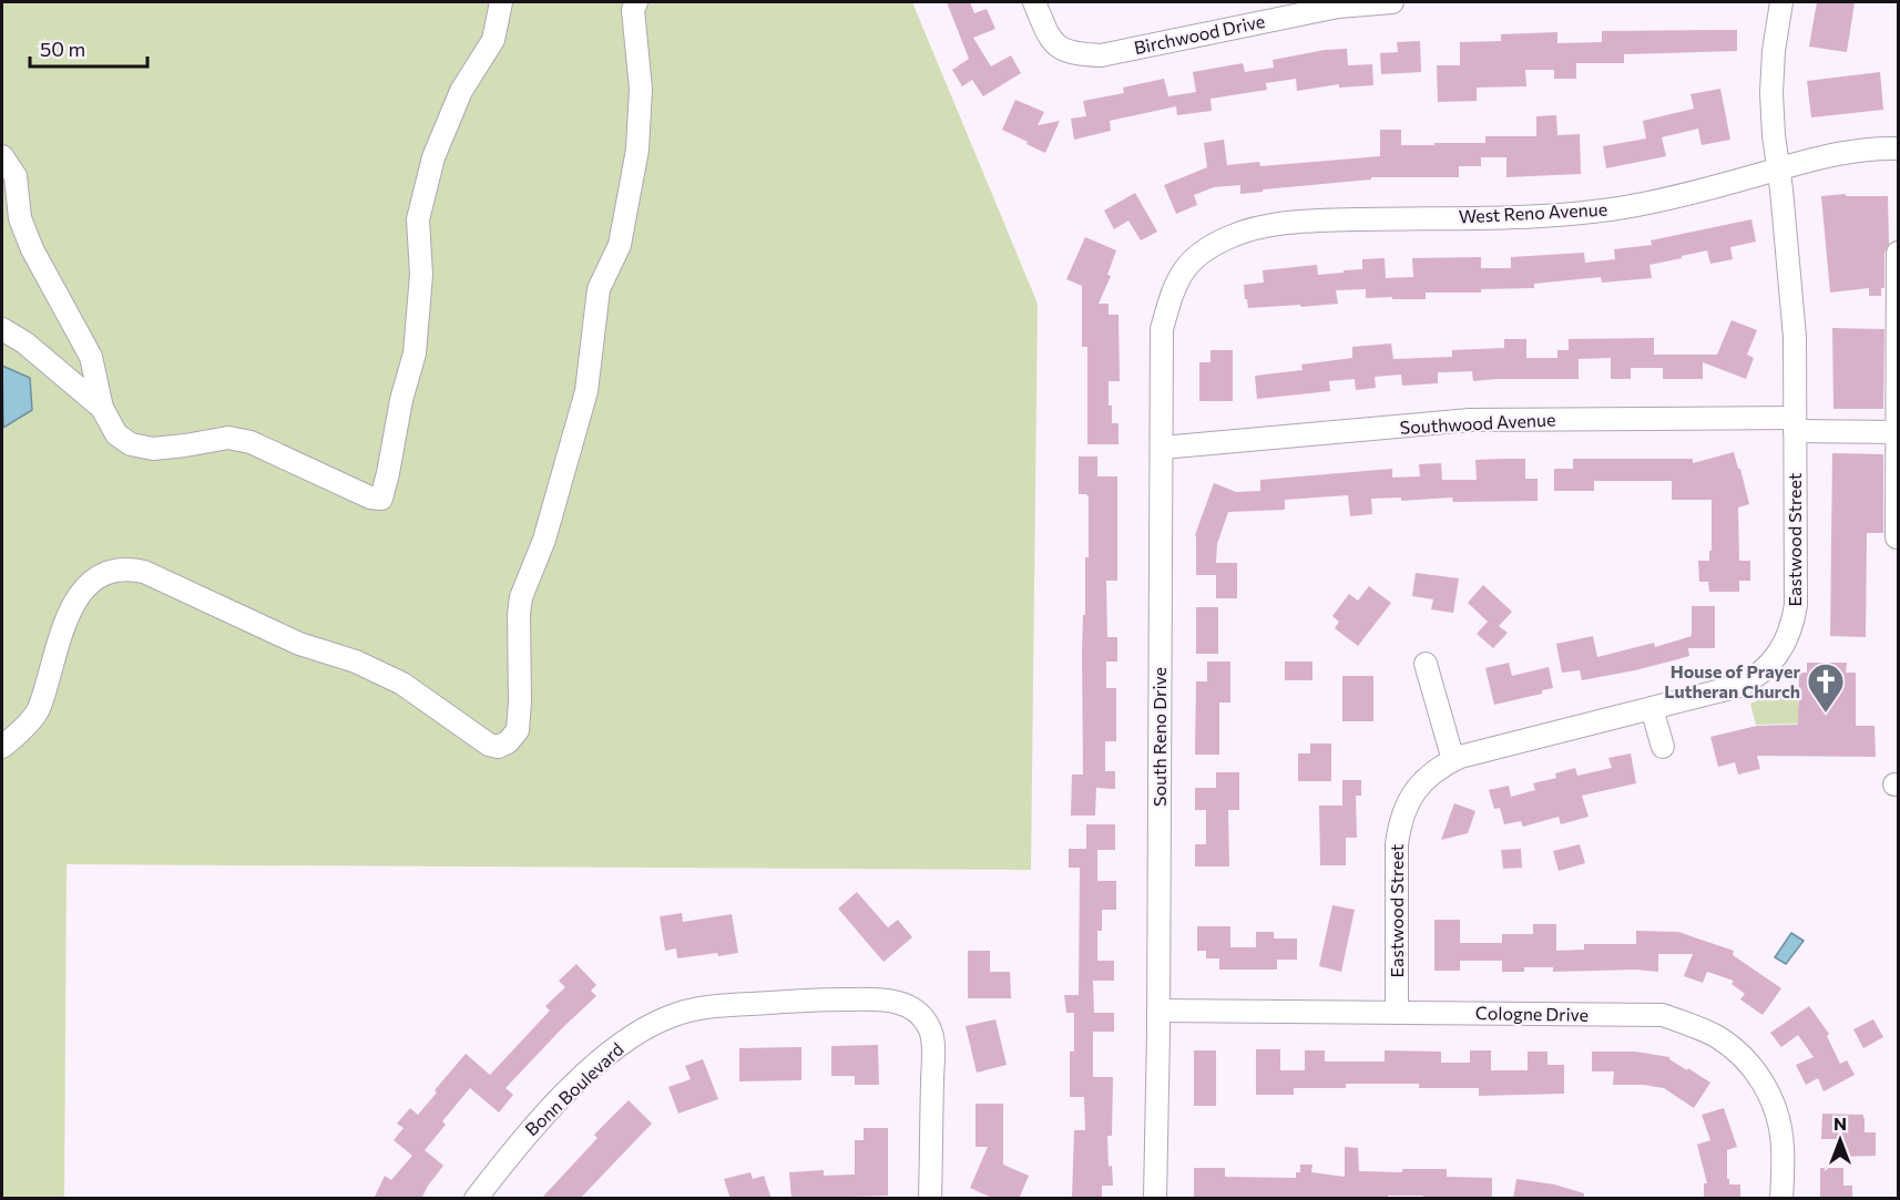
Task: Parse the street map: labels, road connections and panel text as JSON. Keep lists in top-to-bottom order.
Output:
{
  "streets": {
    "street": [
      "Birchwood Drive",
      "West Reno Avenue",
      "Southwood Avenue",
      "Eastwood Street",
      "South Reno Drive",
      "Cologne Drive",
      "Bonn Boulevard"
    ]
  },
  "crossings": [
    ["West Reno Avenue", "Eastwood Street"],
    ["West Reno Avenue", "South Reno Drive"],
    ["Southwood Avenue", "Eastwood Street"],
    ["Southwood Avenue", "South Reno Drive"],
    ["Eastwood Street", "Cologne Drive"],
    ["South Reno Drive", "Cologne Drive"]
  ],
  "places": {
    "church": ["House of Prayer Lutheran Church"]
  },
  "scale_bar": "50 m",
  "north": "top"
}
